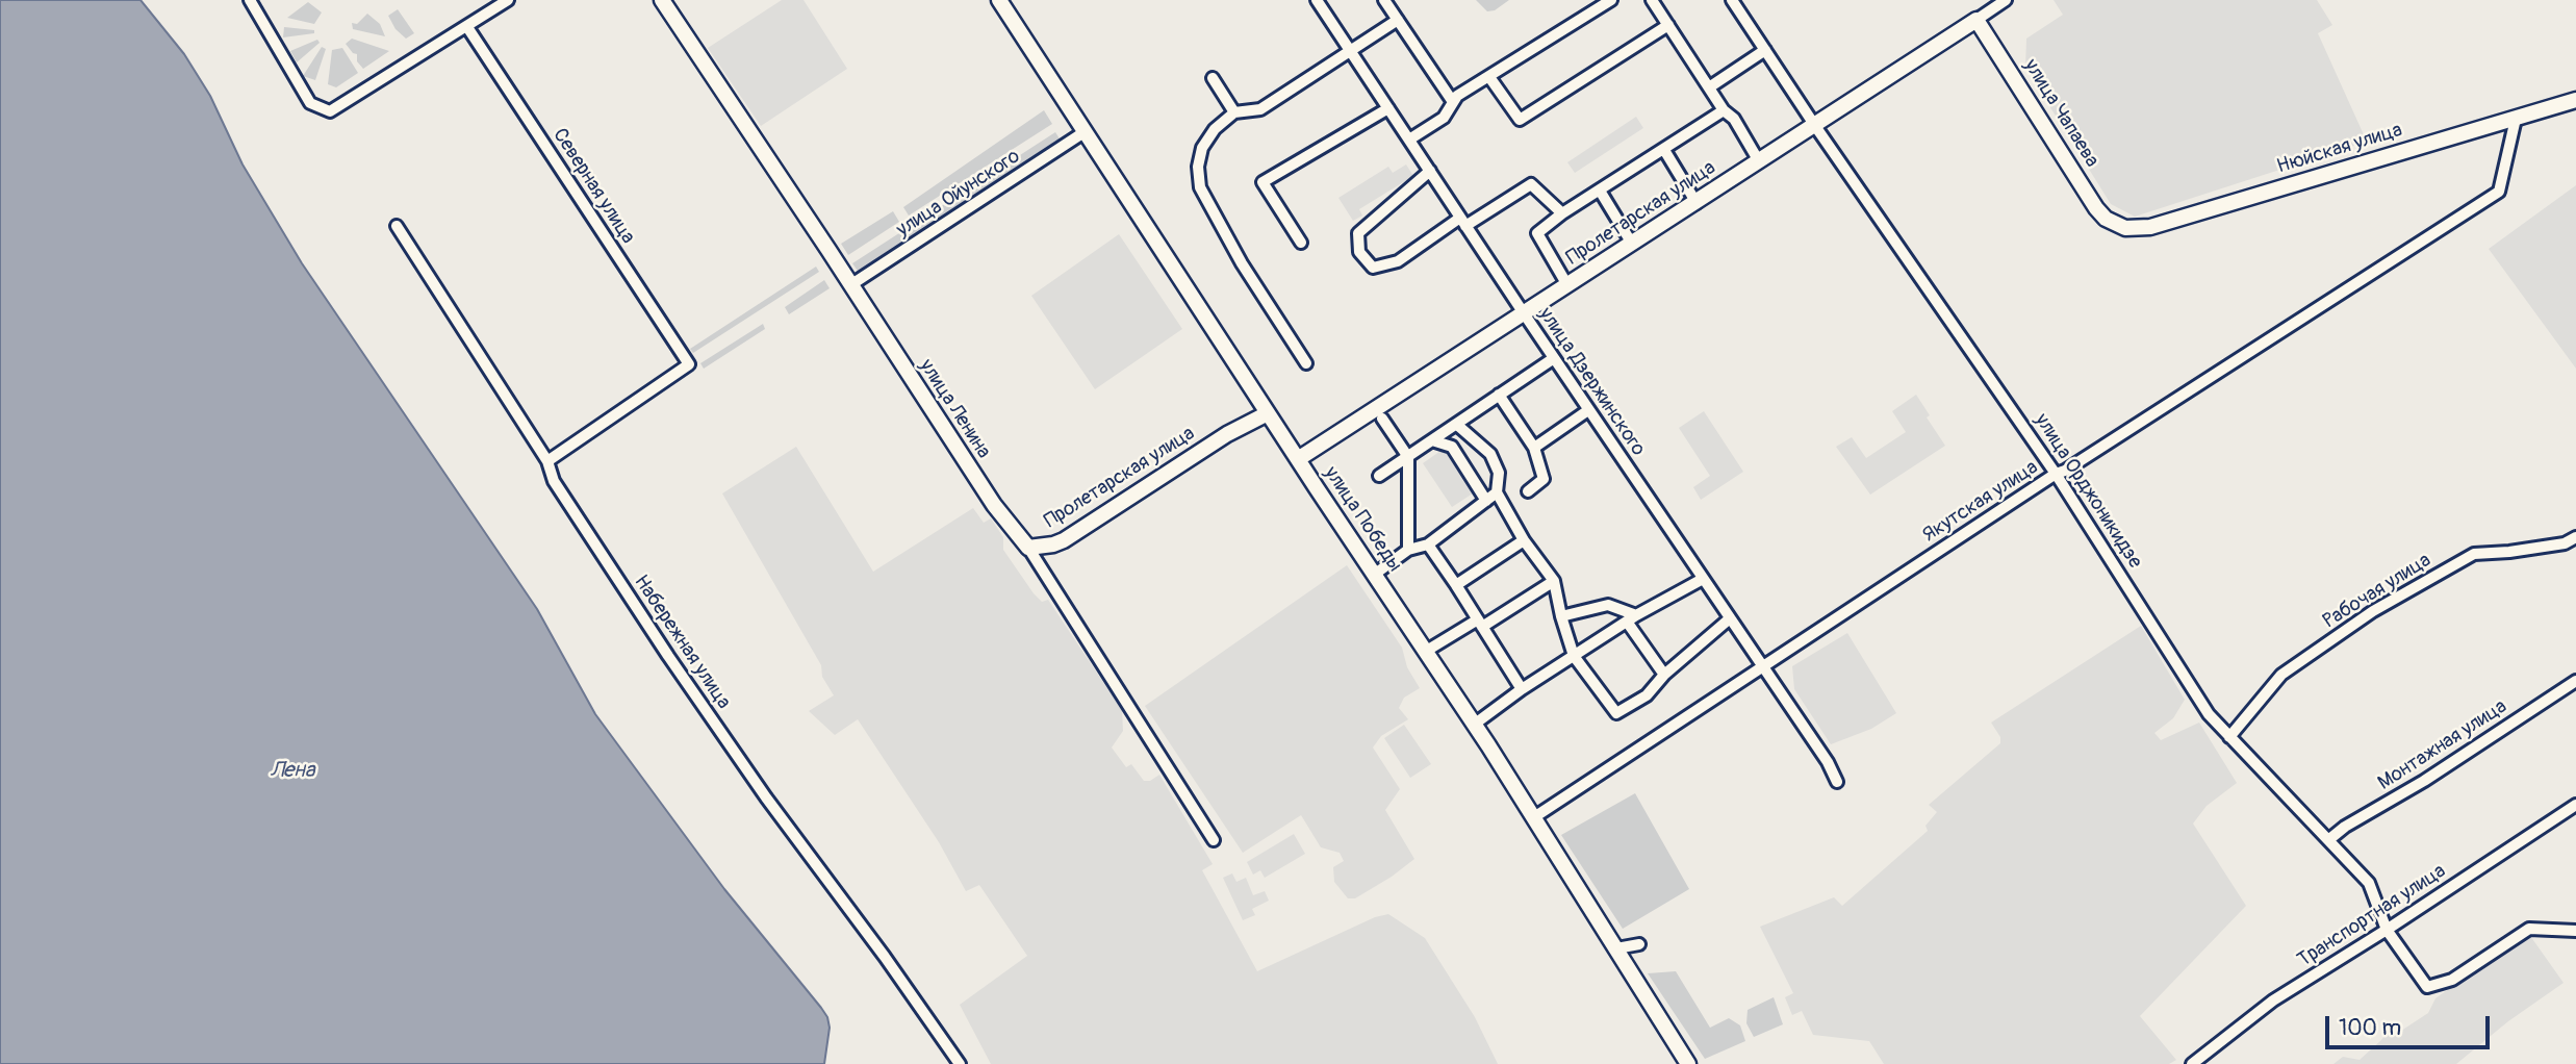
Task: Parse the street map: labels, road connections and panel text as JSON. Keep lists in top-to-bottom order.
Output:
{
  "streets": {
    "main road": [
      "улица Чапаева",
      "Нюйская улица",
      "Пролетарская улица",
      "улица Ленина",
      "улица Победы"
    ],
    "street": [
      "Северная улица",
      "улица Ойунского",
      "улица Дзержинского",
      "улица Орджоникидзе",
      "Якутская улица",
      "Рабочая улица",
      "Набережная улица",
      "Монтажная улица",
      "Транспортная улица"
    ]
  },
  "crossings": [
    ["улица Чапаева", "Нюйская улица"],
    ["улица Чапаева", "Пролетарская улица"],
    ["Нюйская улица", "Якутская улица"],
    ["Северная улица", "Набережная улица"],
    ["улица Ойунского", "улица Ленина"],
    ["улица Ойунского", "улица Победы"],
    ["Пролетарская улица", "улица Дзержинского"],
    ["Пролетарская улица", "улица Ленина"],
    ["Пролетарская улица", "улица Орджоникидзе"],
    ["Пролетарская улица", "улица Победы"],
    ["улица Дзержинского", "Якутская улица"],
    ["улица Орджоникидзе", "Якутская улица"],
    ["улица Орджоникидзе", "Рабочая улица"],
    ["улица Орджоникидзе", "Монтажная улица"],
    ["улица Орджоникидзе", "Транспортная улица"],
    ["Якутская улица", "улица Победы"]
  ],
  "water": ["Лена"],
  "scale_bar": "100 m"
}
